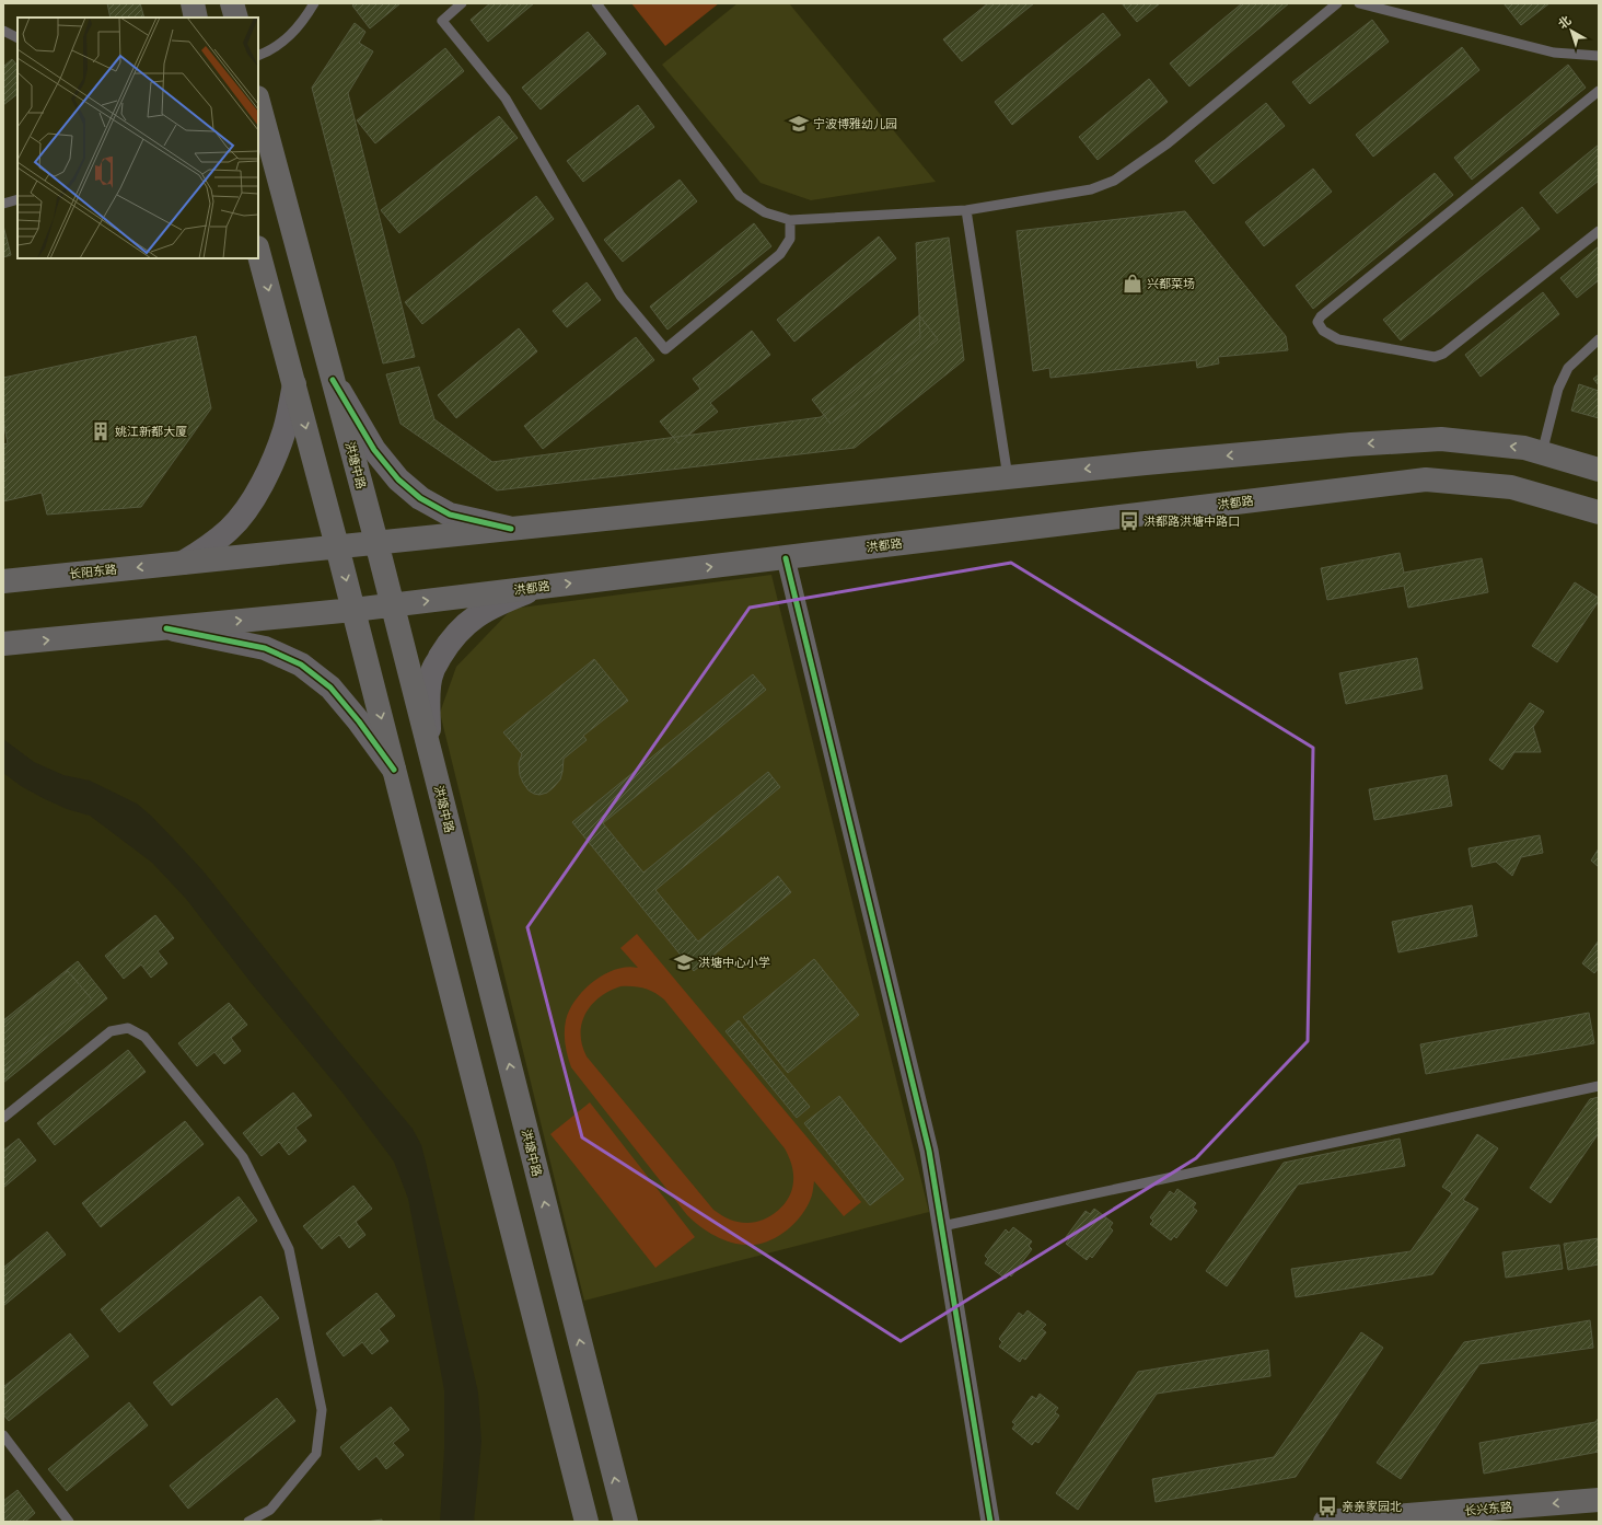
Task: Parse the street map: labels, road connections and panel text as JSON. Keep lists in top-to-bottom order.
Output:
{
  "streets": {
    "main road": [
      "洪塘中路",
      "洪都路",
      "长阳东路",
      "长兴东路"
    ]
  },
  "crossings": [
    ["洪塘中路", "洪都路"]
  ],
  "one_way": ["长兴东路"],
  "places": {
    "school or university": ["宁波博雅幼儿园", "洪塘中心小学"],
    "shop": ["兴都菜场"],
    "building": ["姚江新都大厦"],
    "bus stop": ["洪都路洪塘中路口", "亲亲家园北"]
  },
  "north": "top left"
}
